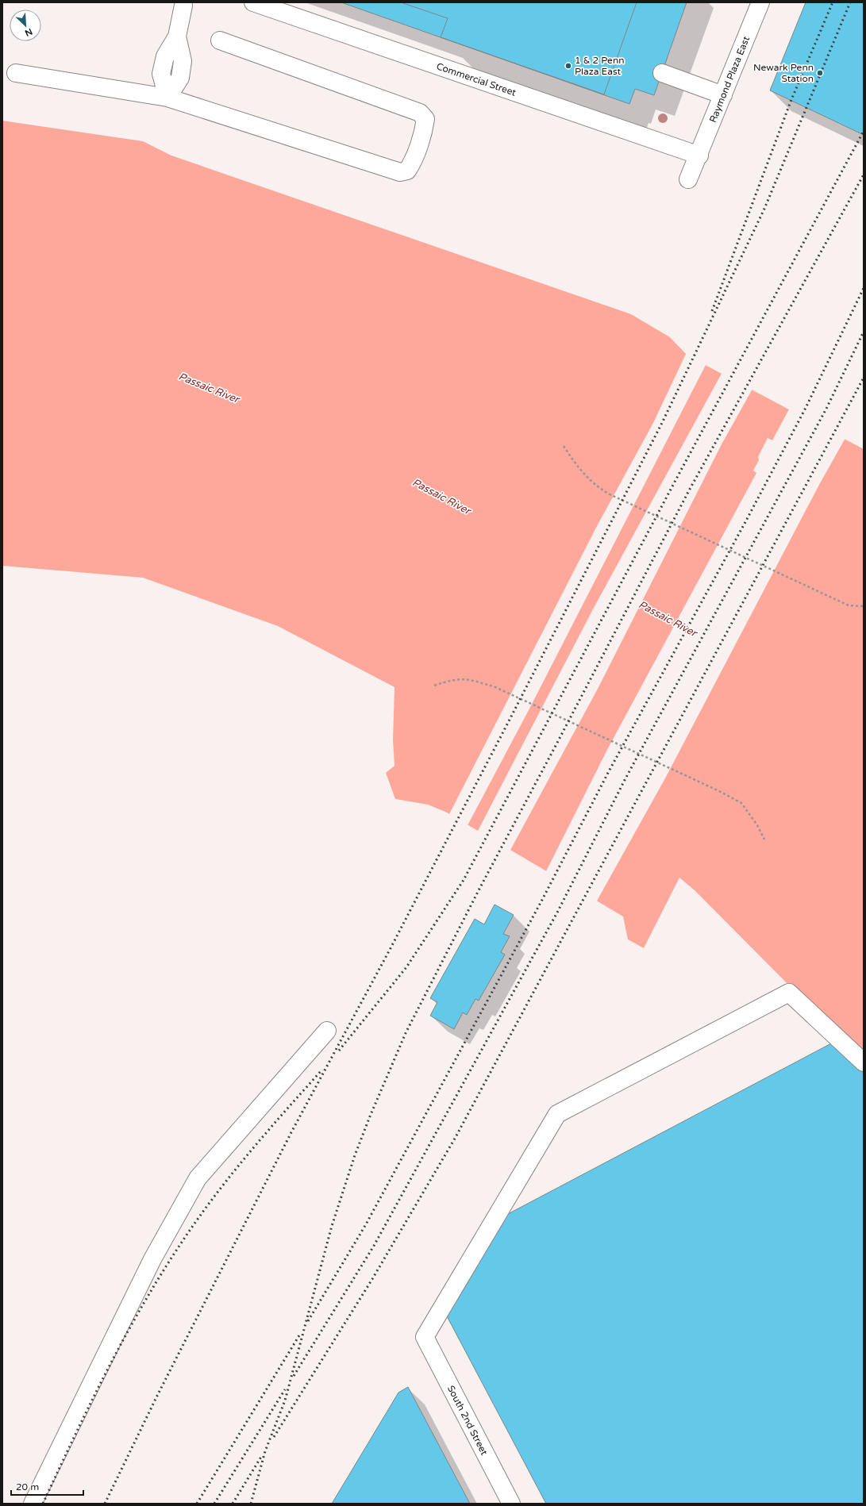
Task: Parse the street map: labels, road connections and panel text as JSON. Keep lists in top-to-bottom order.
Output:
{
  "streets": {
    "street": ["Commercial Street", "Raymond Plaza East", "South 2nd Street"]
  },
  "crossings": [
    ["Commercial Street", "Raymond Plaza East"]
  ],
  "water": ["Passaic River"],
  "places": ["1 & 2 Penn Plaza East", "Newark Penn Station"],
  "scale_bar": "20 m",
  "north": "bottom right"
}
